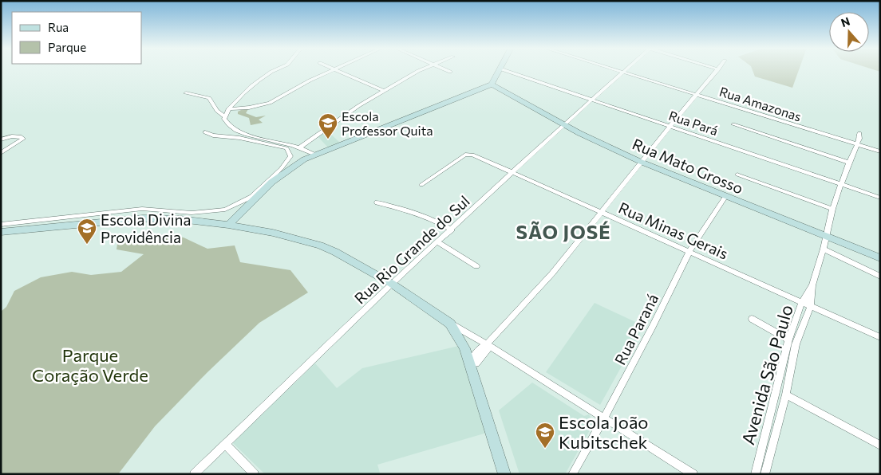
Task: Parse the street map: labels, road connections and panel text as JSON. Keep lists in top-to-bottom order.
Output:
{
  "streets": {
    "street": [
      "Rua Amazonas",
      "Rua Pará",
      "Rua Mato Grosso",
      "Rua Minas Gerais",
      "Rua Rio Grande do Sul",
      "Rua Paraná",
      "Avenida São Paulo"
    ]
  },
  "crossings": [
    ["Rua Amazonas", "Rua Rio Grande do Sul"],
    ["Rua Amazonas", "Avenida São Paulo"],
    ["Rua Pará", "Rua Rio Grande do Sul"],
    ["Rua Pará", "Avenida São Paulo"],
    ["Rua Mato Grosso", "Rua Rio Grande do Sul"],
    ["Rua Mato Grosso", "Rua Paraná"],
    ["Rua Mato Grosso", "Avenida São Paulo"],
    ["Rua Minas Gerais", "Rua Rio Grande do Sul"],
    ["Rua Minas Gerais", "Rua Paraná"],
    ["Rua Minas Gerais", "Avenida São Paulo"]
  ],
  "districts": ["SÃO JOSÉ"],
  "parks": ["Parque Coração Verde"],
  "places": {
    "school or university": ["Escola Professor Quita", "Escola Divina Providência", "Escola João Kubitschek"]
  },
  "legend": ["Rua", "Parque"],
  "north": "top"
}
